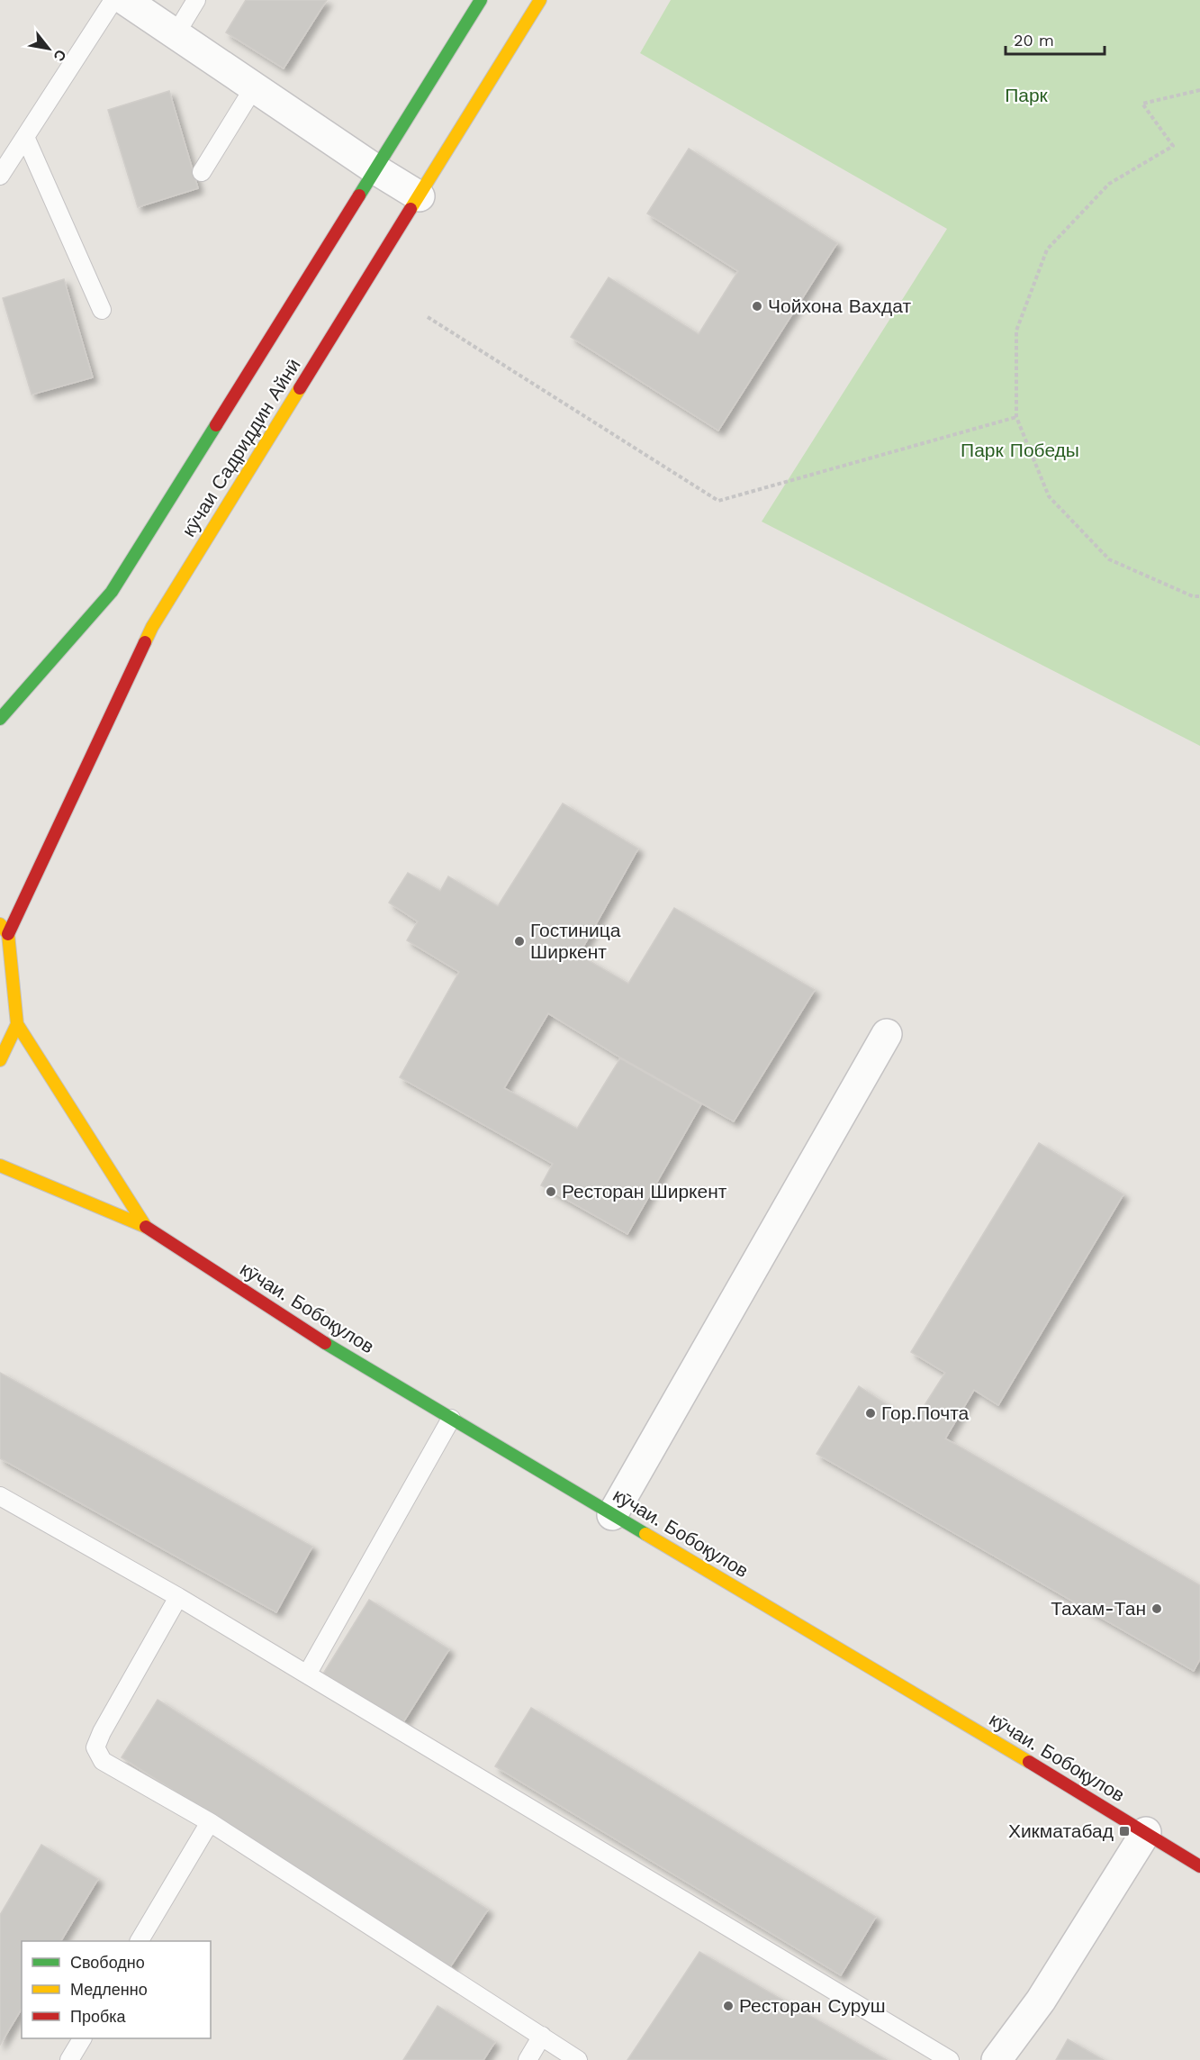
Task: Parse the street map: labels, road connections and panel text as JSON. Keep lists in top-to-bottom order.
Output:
{
  "streets": {
    "street": ["кӯчаи Садриддин Айнӣ", "кӯчаи. Бобоқулов"]
  },
  "parks": ["Парк", "Парк Победы"],
  "places": {
    "other": [
      "Чойхона Вахдат",
      "Гостиница Ширкент",
      "Ресторан Ширкент",
      "Гор.Почта",
      "Тахам-Тан",
      "Ресторан Суруш"
    ],
    "transit": ["Хикматабад"]
  },
  "legend": ["Свободно", "Медленно", "Пробка"],
  "scale_bar": "20 m",
  "north": "bottom right"
}
